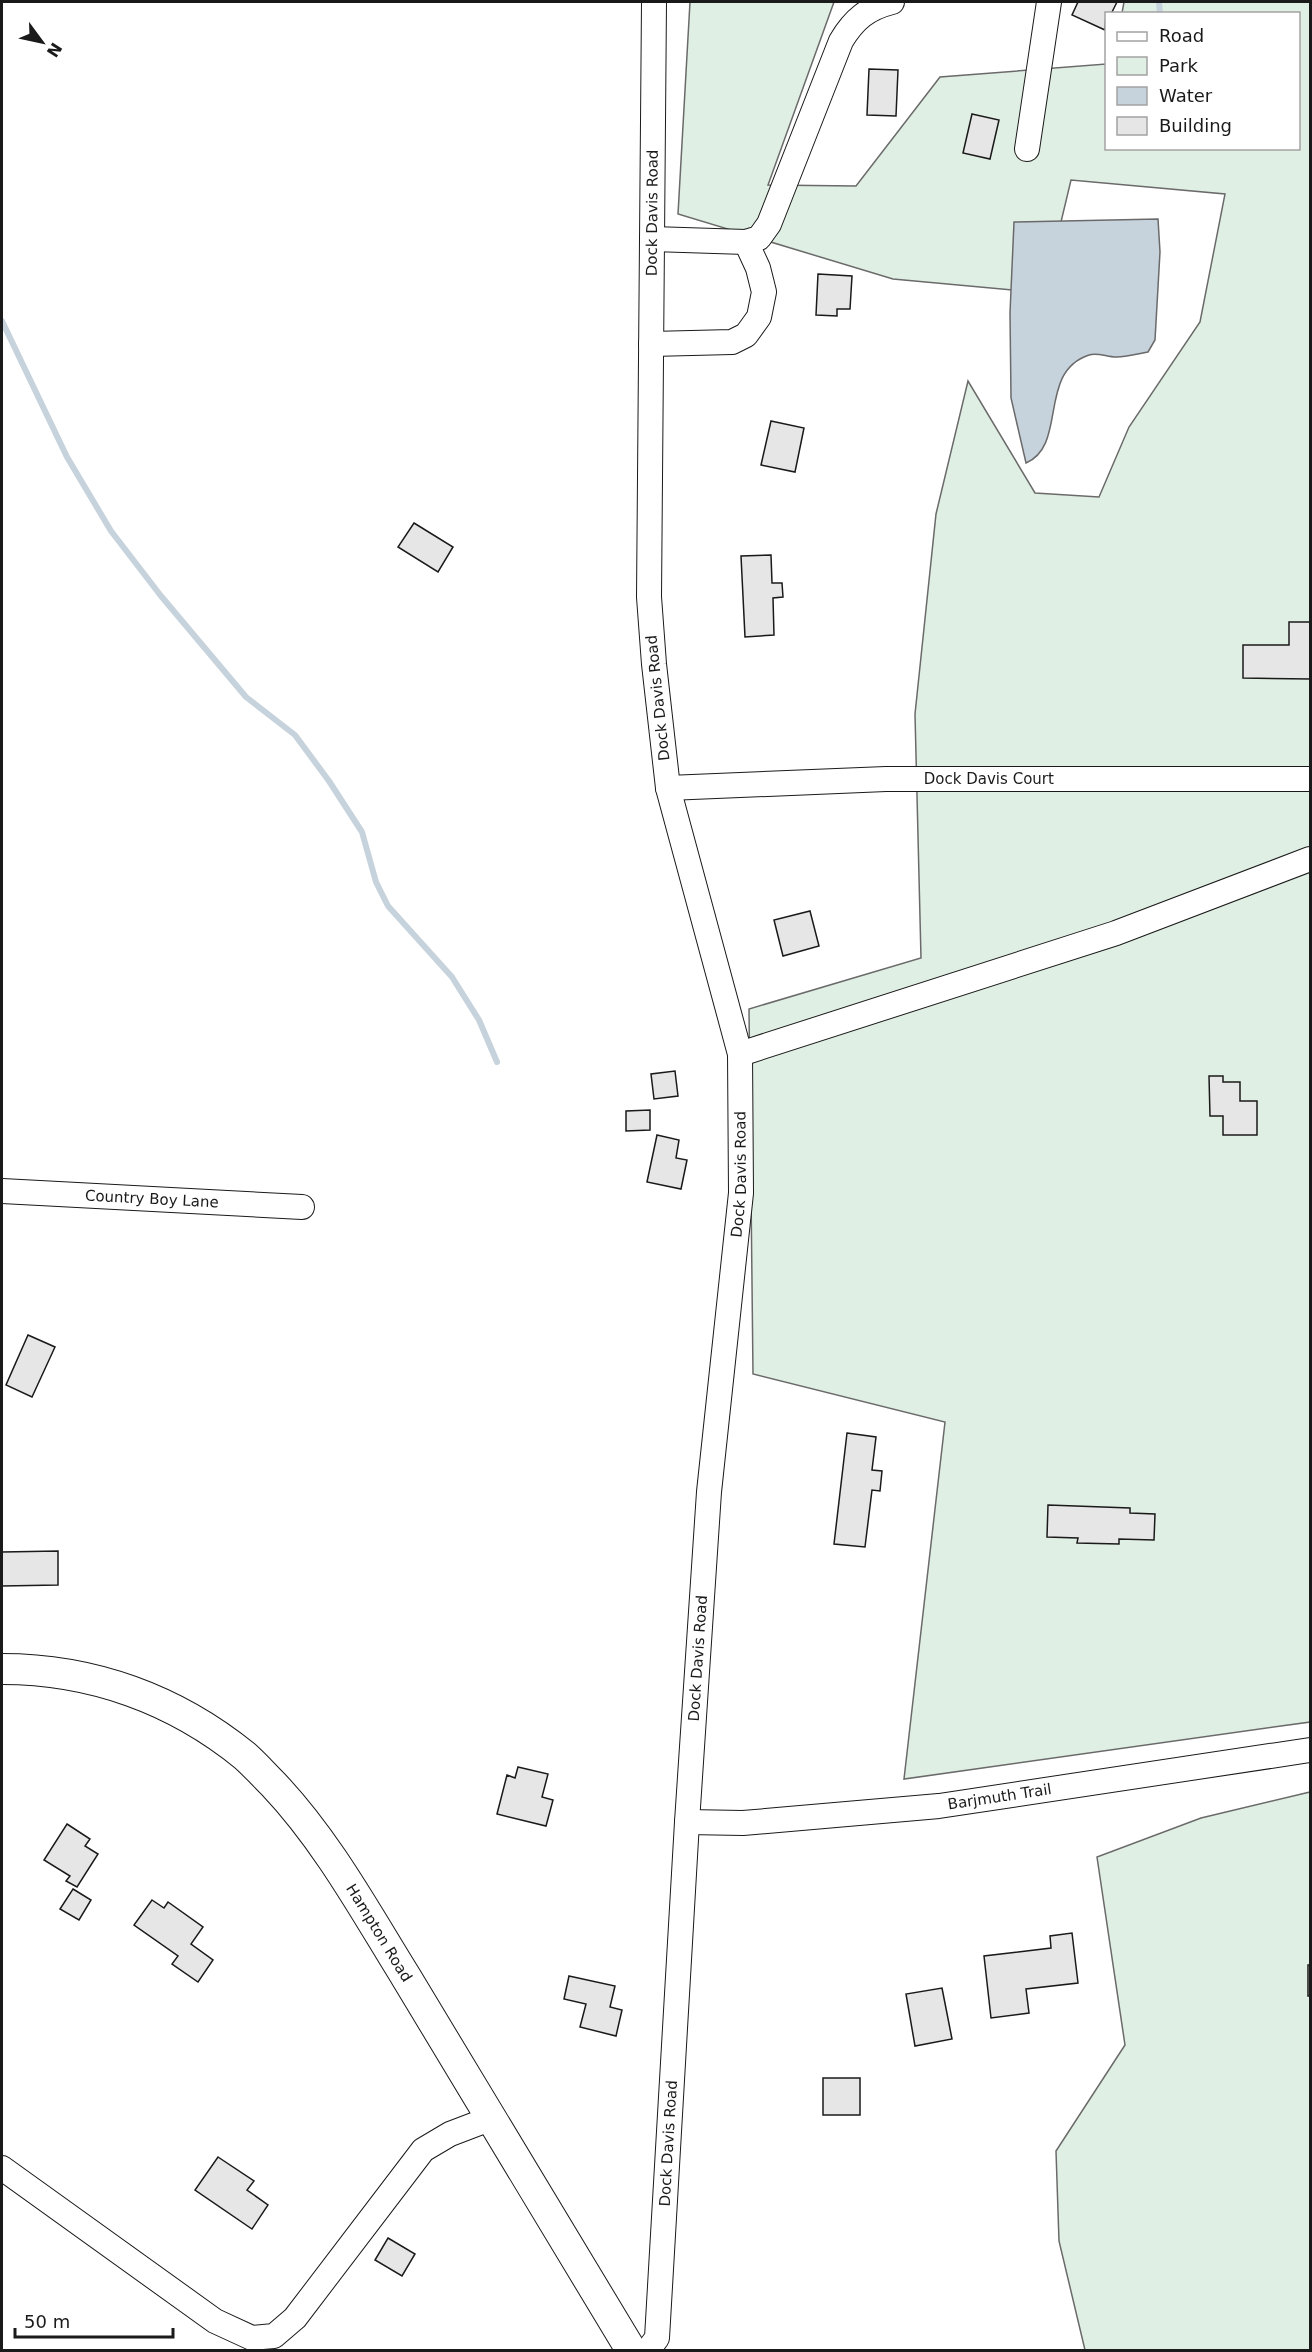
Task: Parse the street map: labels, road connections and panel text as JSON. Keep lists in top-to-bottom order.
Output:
{
  "streets": {
    "main road": ["Hampton Road"],
    "street": [
      "Dock Davis Road",
      "Dock Davis Court",
      "Country Boy Lane",
      "Barjmuth Trail"
    ]
  },
  "crossings": [
    ["Dock Davis Road", "Dock Davis Court"],
    ["Dock Davis Road", "Barjmuth Trail"]
  ],
  "legend": [
    "Road",
    "Park",
    "Water",
    "Building"
  ],
  "scale_bar": "50 m",
  "north": "bottom right"
}
